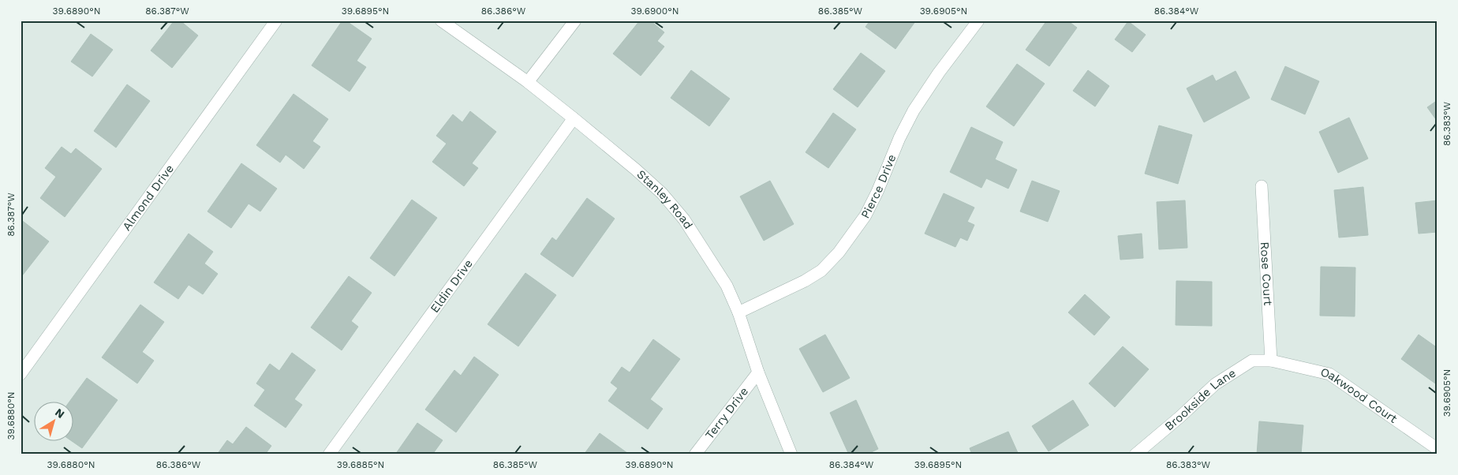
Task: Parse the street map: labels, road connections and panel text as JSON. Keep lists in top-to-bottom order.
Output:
{
  "streets": {
    "street": [
      "Pierce Drive",
      "Almond Drive",
      "Stanley Road",
      "Rose Court",
      "Eldin Drive",
      "Oakwood Court",
      "Brookside Lane",
      "Terry Drive"
    ]
  },
  "crossings": [
    ["Pierce Drive", "Stanley Road"],
    ["Stanley Road", "Eldin Drive"],
    ["Stanley Road", "Terry Drive"],
    ["Rose Court", "Oakwood Court"],
    ["Rose Court", "Brookside Lane"],
    ["Oakwood Court", "Brookside Lane"]
  ],
  "north": "top right",
  "coordinates": [
    "39.6890°N",
    "86.387°W",
    "39.6895°N",
    "86.386°W",
    "39.6900°N",
    "86.385°W",
    "39.6905°N",
    "86.384°W",
    "86.383°W",
    "39.6880°N",
    "39.6885°N"
  ]
}
